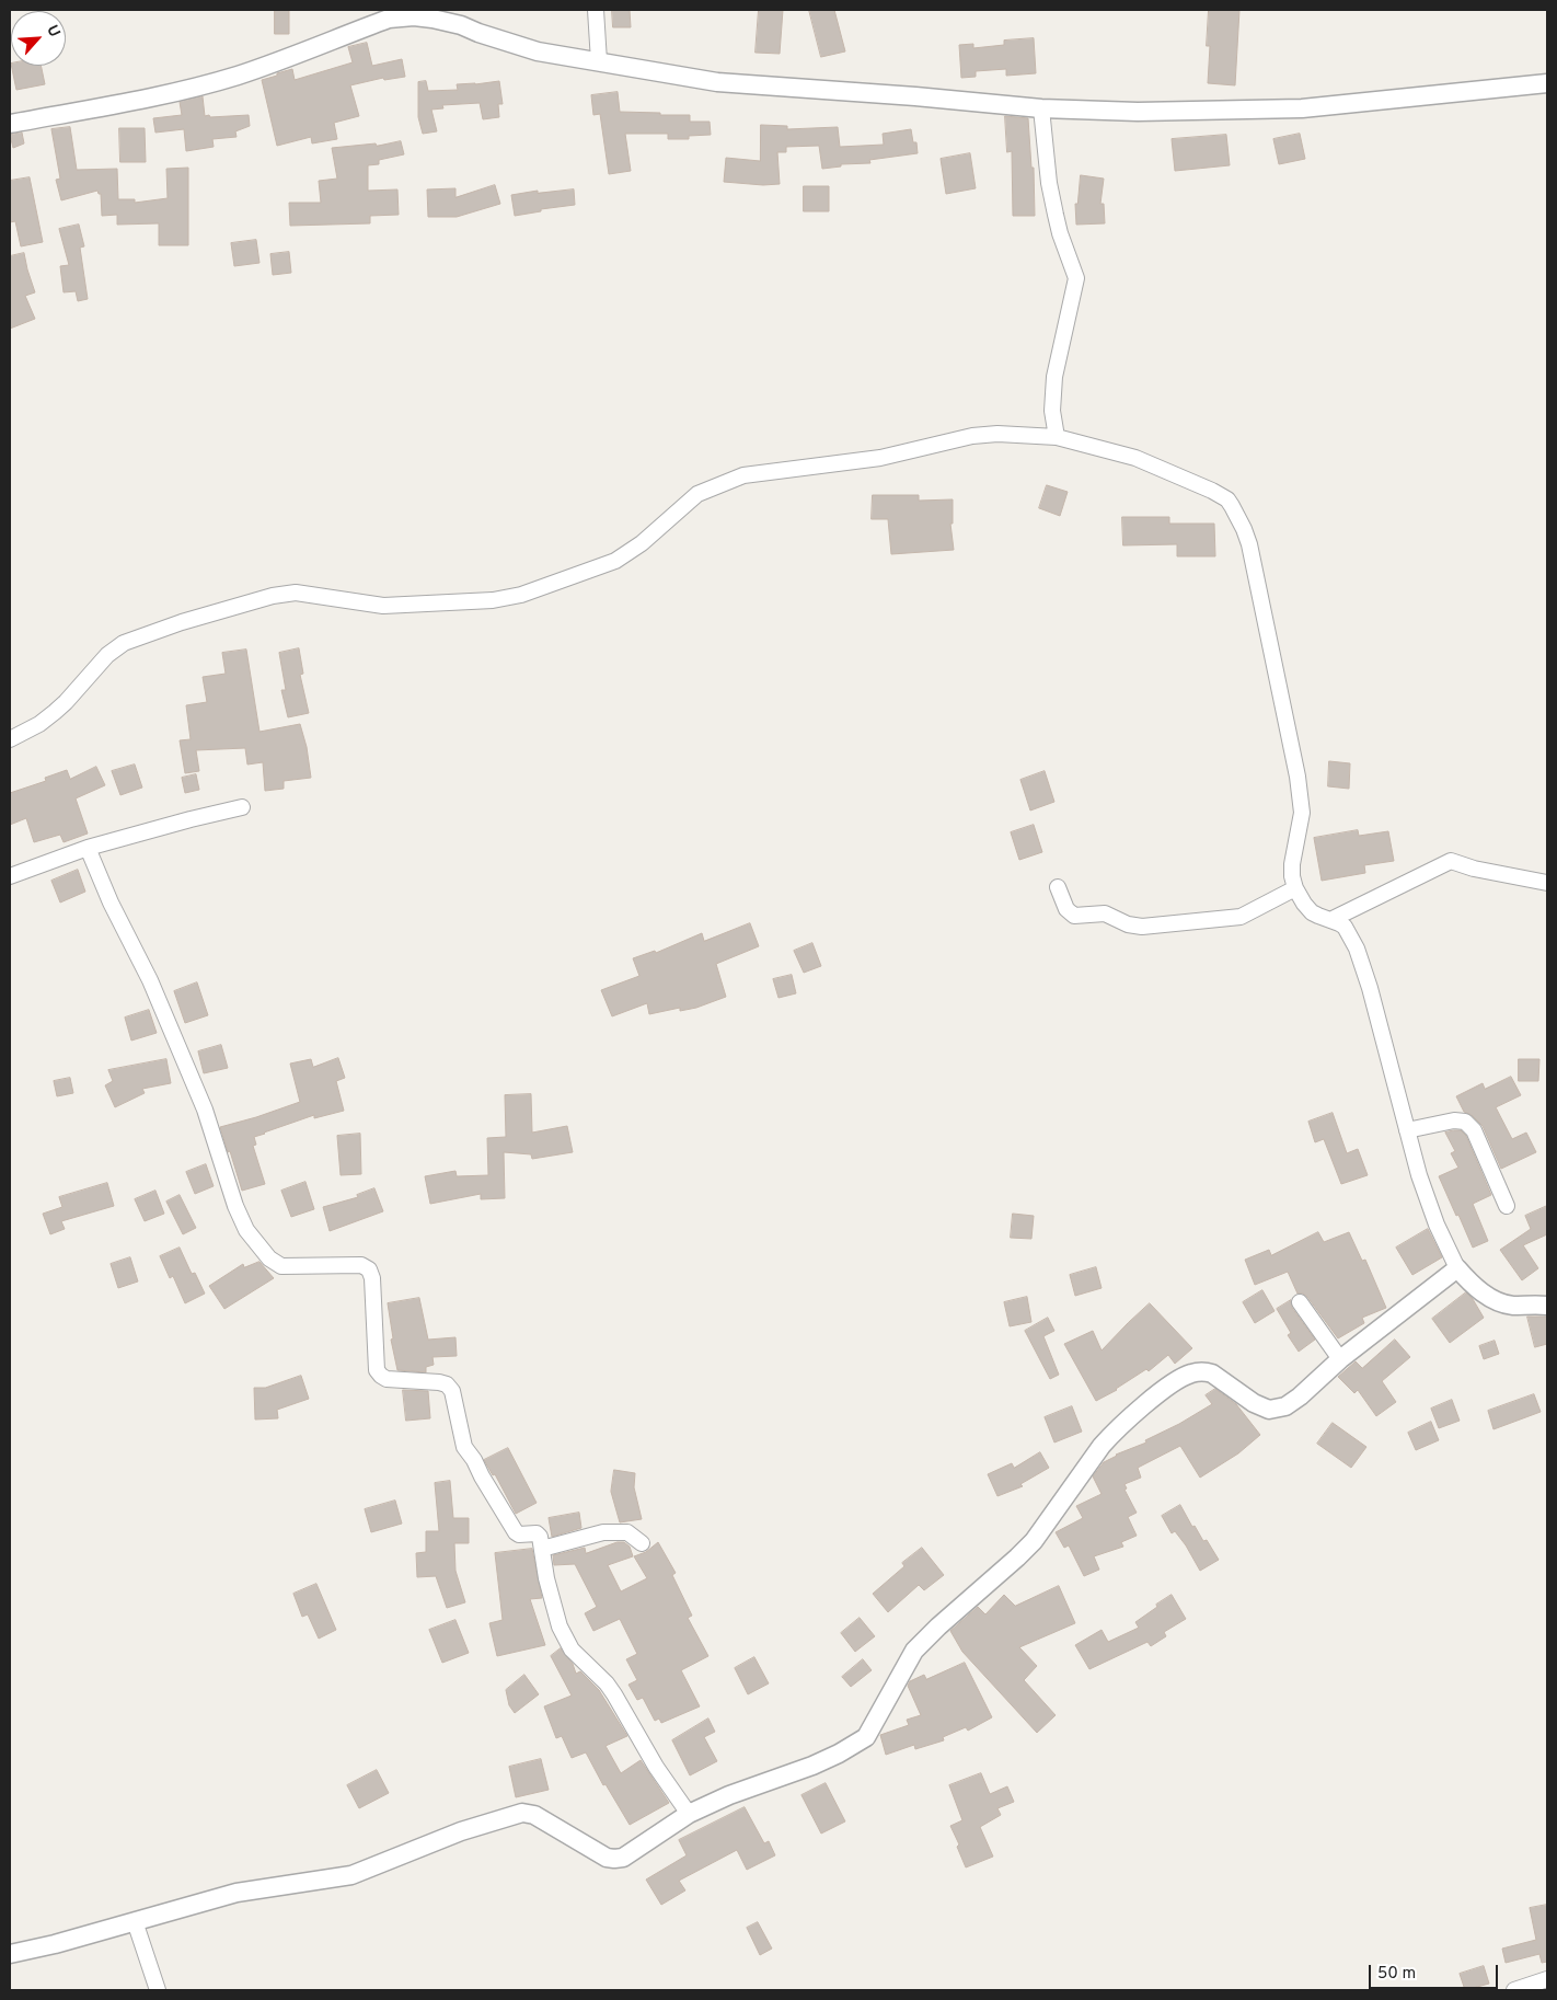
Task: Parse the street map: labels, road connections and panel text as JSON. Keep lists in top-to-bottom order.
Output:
{
  "scale_bar": "50 m",
  "north": "top right"
}
